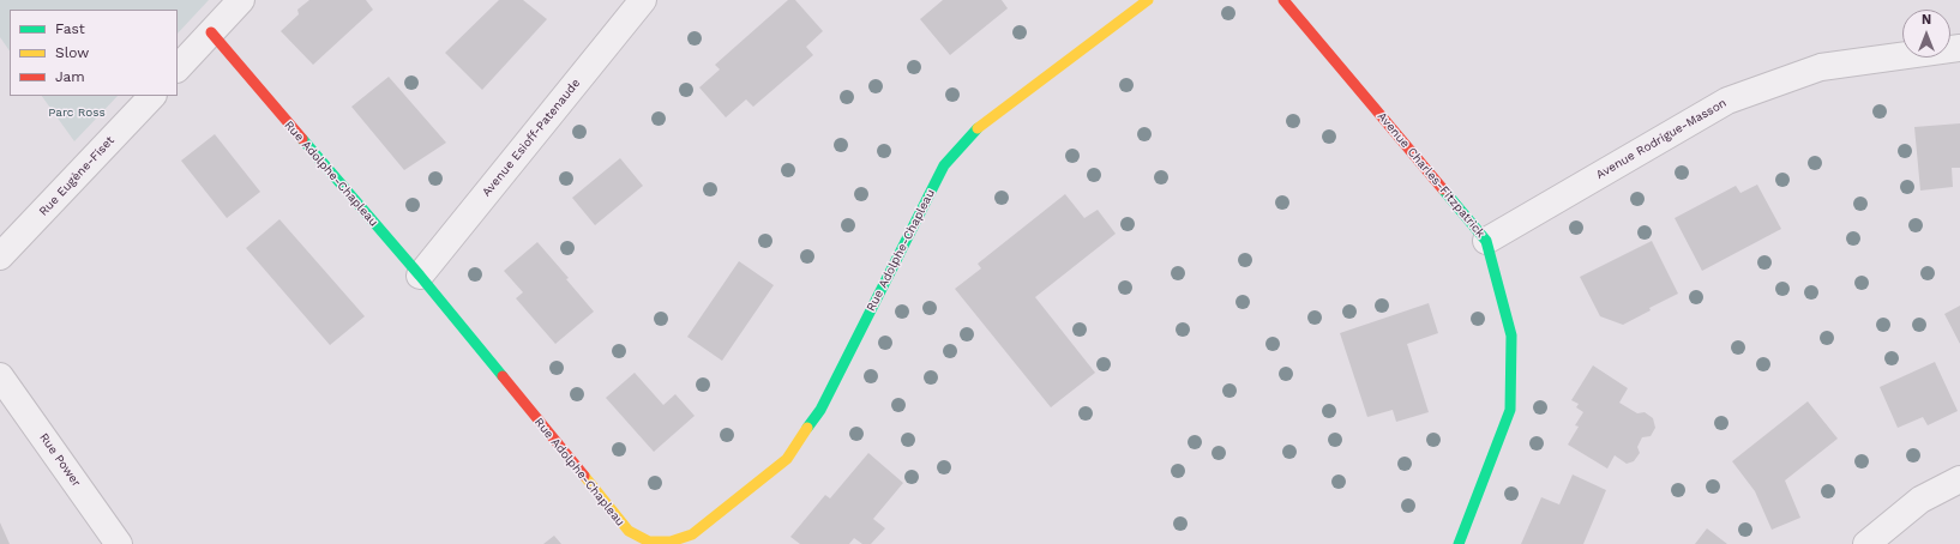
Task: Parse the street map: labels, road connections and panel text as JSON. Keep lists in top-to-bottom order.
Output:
{
  "streets": {
    "street": [
      "Avenue Esioff-Patenaude",
      "Avenue Rodrigue-Masson",
      "Rue Adolphe-Chapleau",
      "Avenue Charles-Fitzpatrick",
      "Rue Eugène-Fiset",
      "Rue Power"
    ]
  },
  "crossings": [
    ["Avenue Esioff-Patenaude", "Rue Adolphe-Chapleau"],
    ["Avenue Rodrigue-Masson", "Avenue Charles-Fitzpatrick"]
  ],
  "parks": ["Parc Ross"],
  "legend": ["Fast", "Slow", "Jam"],
  "north": "top"
}
